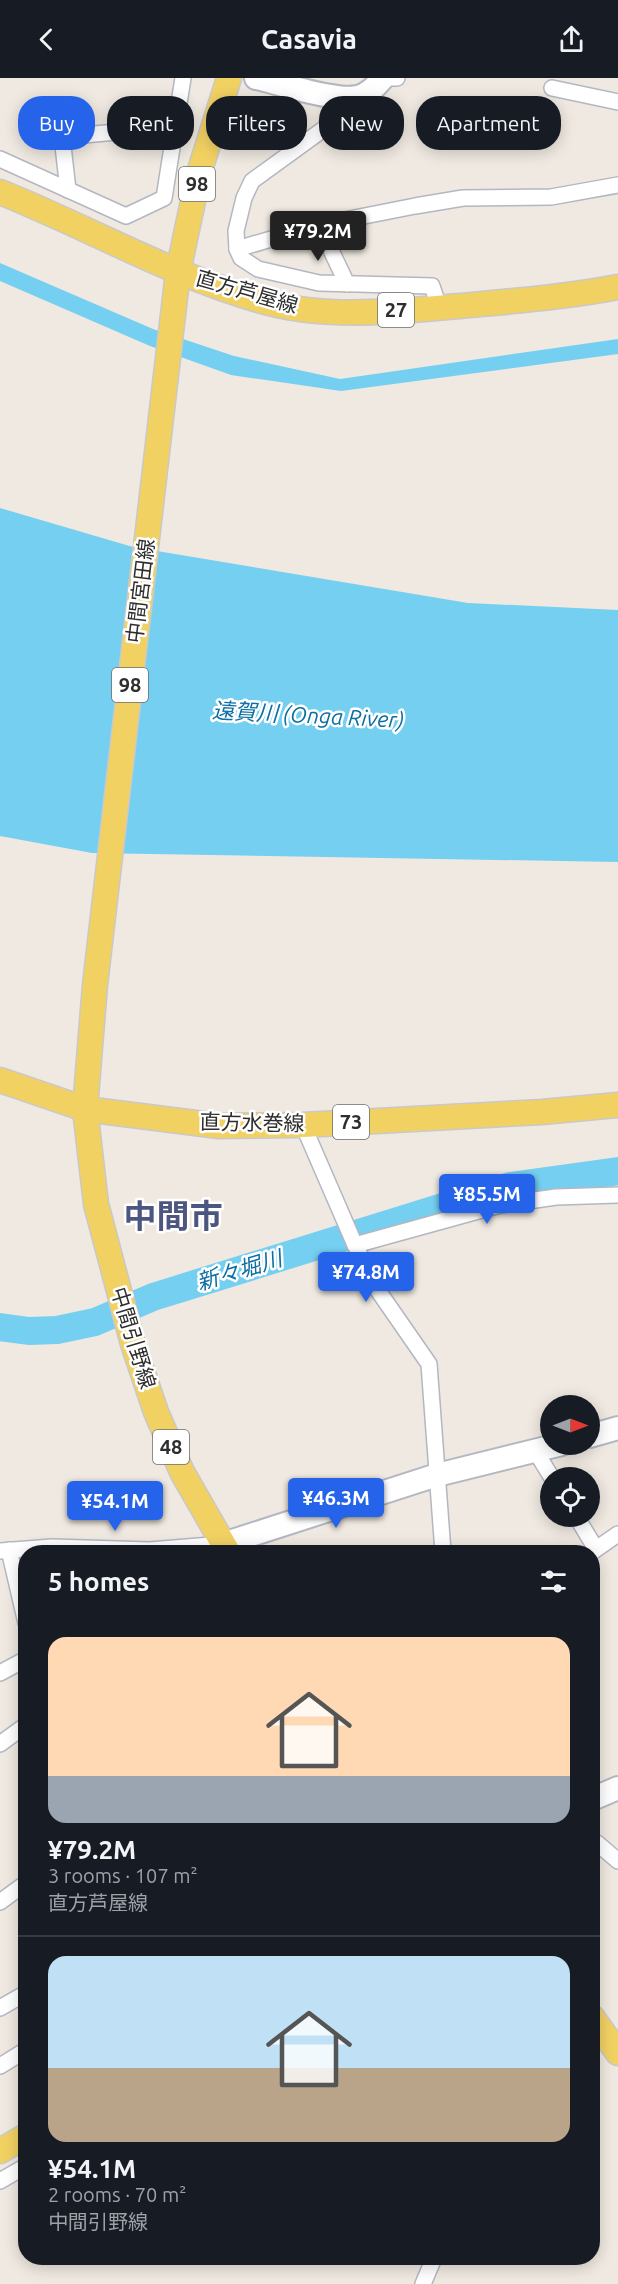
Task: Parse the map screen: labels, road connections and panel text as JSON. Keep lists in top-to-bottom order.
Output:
{
  "streets": {
    "main road": [
      "98",
      "直方芦屋線",
      "27",
      "中間宮田線",
      "73",
      "直方水巻線",
      "中間引野線",
      "48"
    ]
  },
  "crossings": [
    ["直方芦屋線", "中間宮田線"],
    ["中間宮田線", "直方水巻線"],
    ["中間宮田線", "中間引野線"],
    ["直方水巻線", "中間引野線"]
  ],
  "districts": ["中間市"],
  "water": ["遠賀川 (Onga River)", "新々堀川"],
  "north": "right",
  "page": {
    "header": "Casavia",
    "chip": [
      "Buy",
      "Rent",
      "Filters",
      "New",
      "Apartment"
    ],
    "price": [
      "¥79.2M",
      "¥85.5M",
      "¥74.8M",
      "¥46.3M",
      "¥54.1M"
    ],
    "heading": "5 homes",
    "list": [
      {
        "name": "¥79.2M",
        "note": "3 rooms · 107 m² · 直方芦屋線"
      },
      {
        "name": "¥54.1M",
        "note": "2 rooms · 70 m² · 中間引野線"
      }
    ]
  }
}
